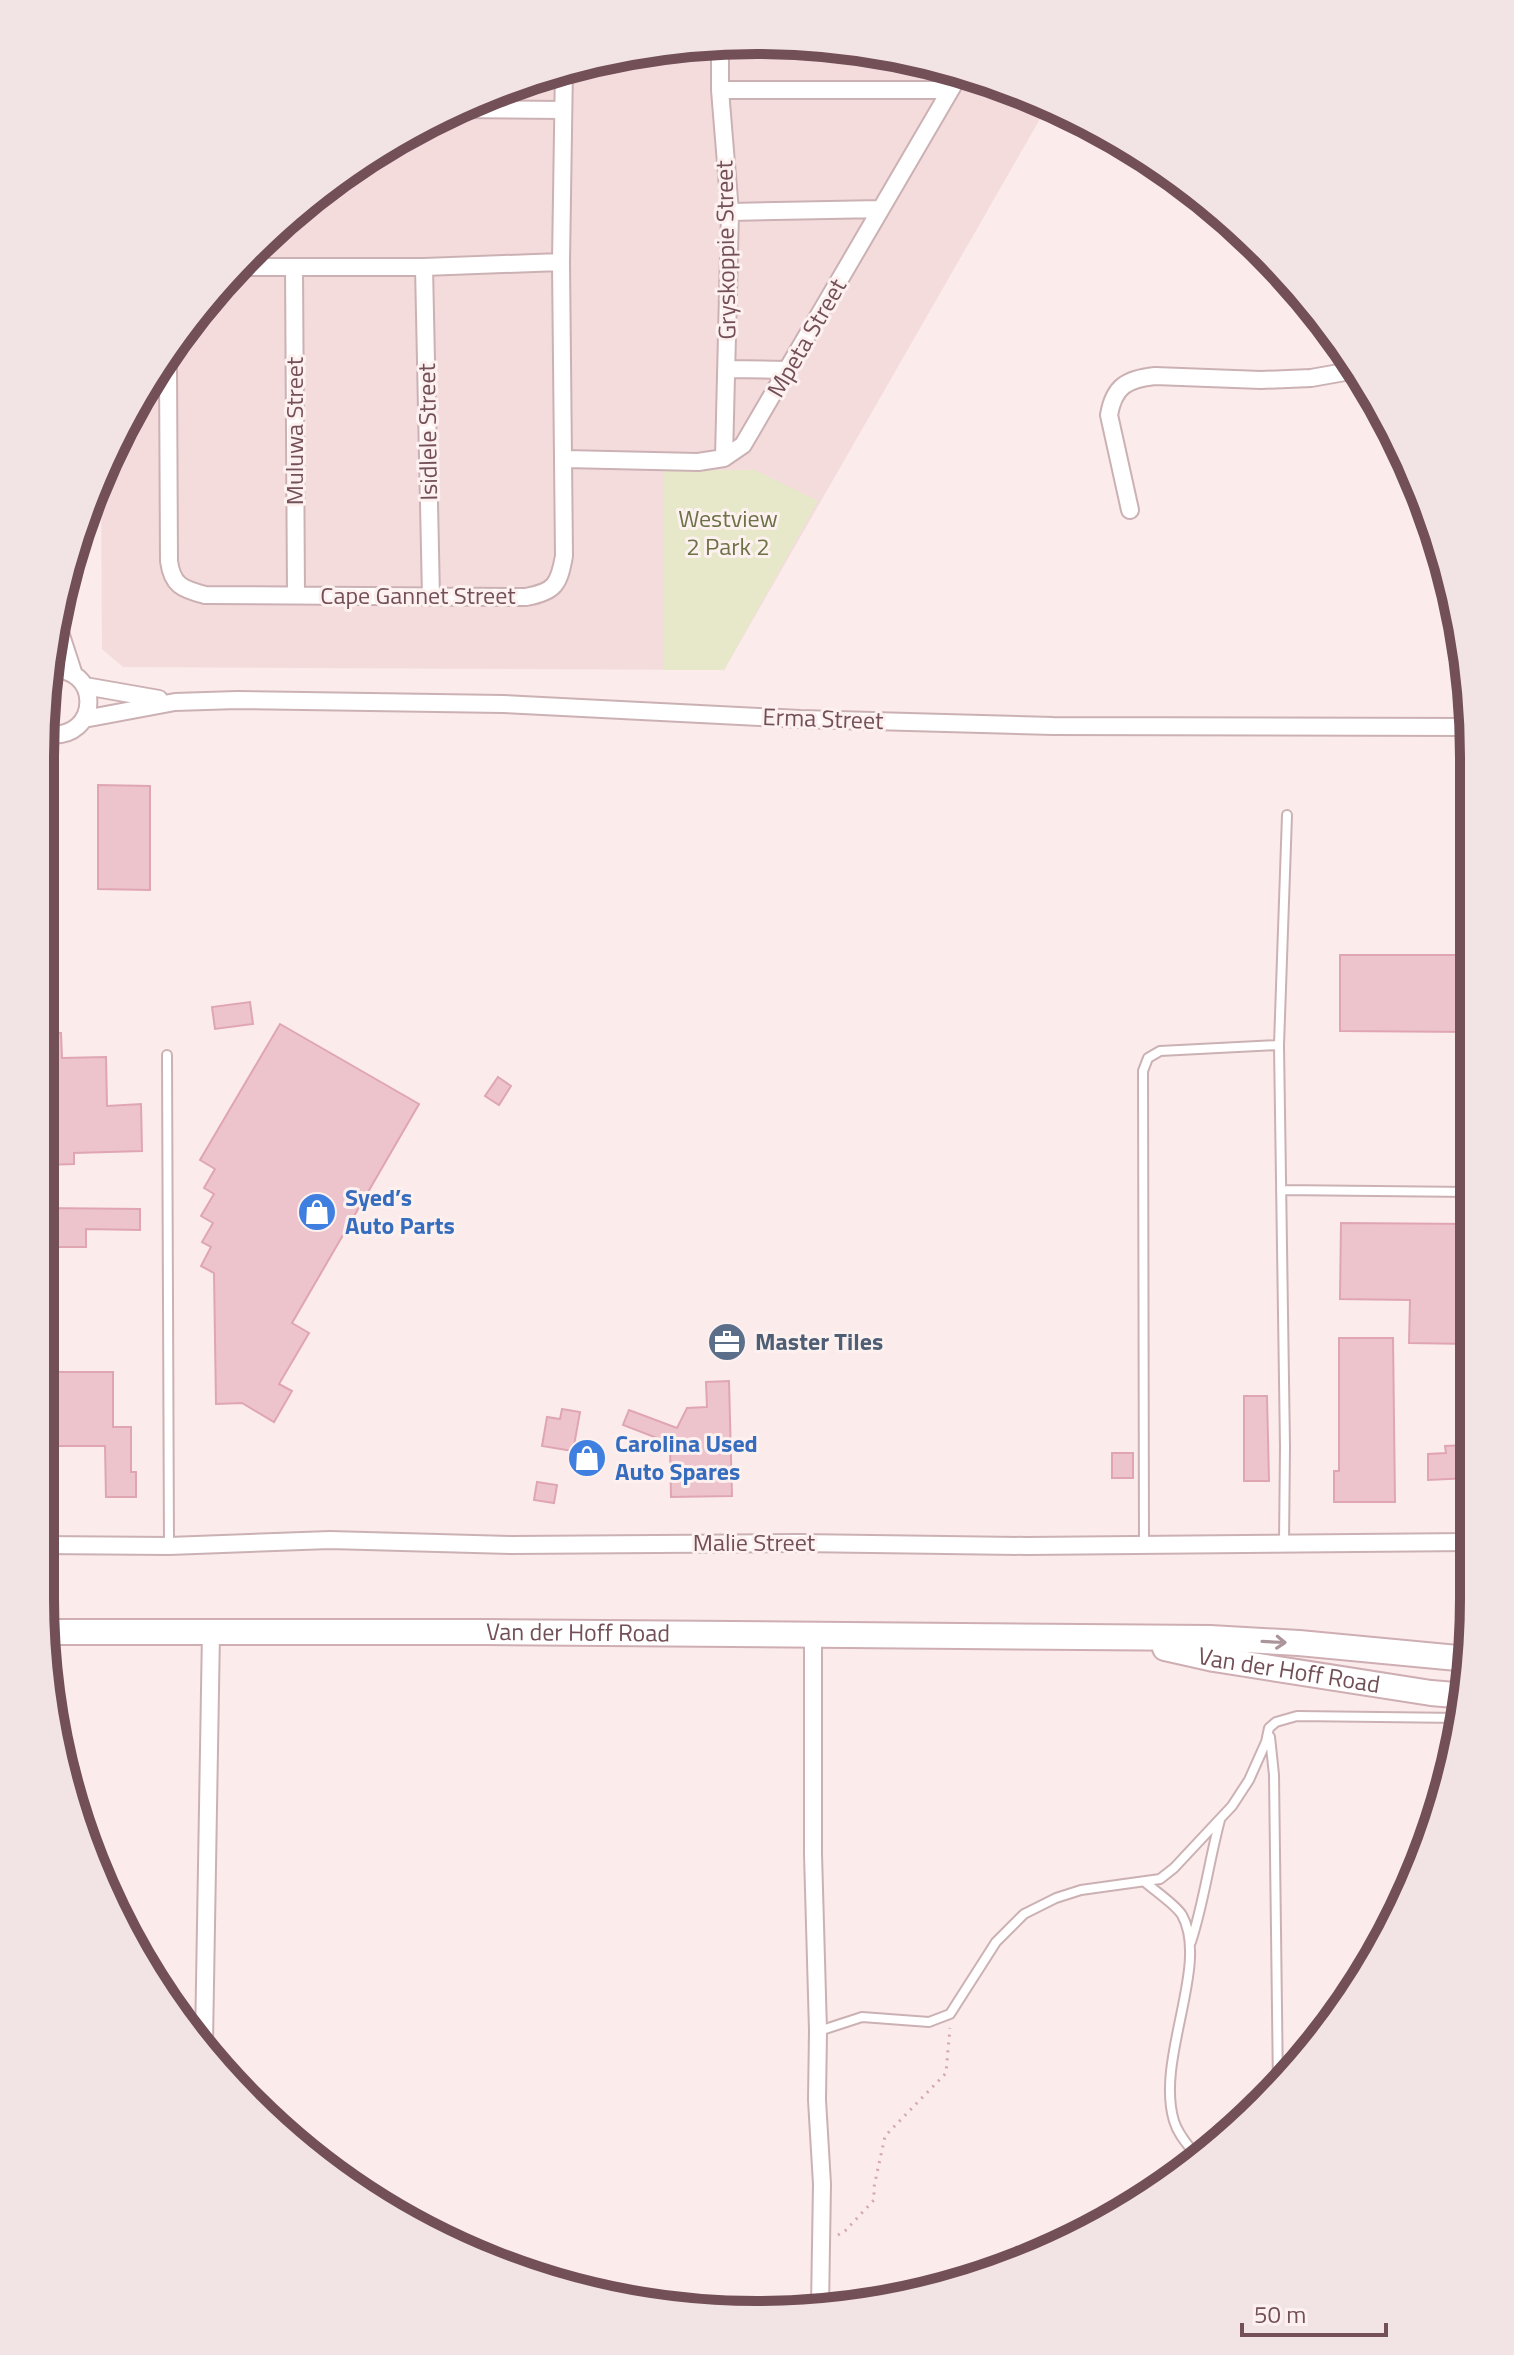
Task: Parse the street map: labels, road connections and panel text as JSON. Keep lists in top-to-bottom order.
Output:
{
  "streets": {
    "main road": ["Van der Hoff Road"],
    "street": [
      "Gryskoppie Street",
      "Mpeta Street",
      "Muluwa Street",
      "Isidlele Street",
      "Cape Gannet Street",
      "Erma Street",
      "Malie Street"
    ]
  },
  "crossings": [
    ["Gryskoppie Street", "Mpeta Street"],
    ["Muluwa Street", "Cape Gannet Street"],
    ["Isidlele Street", "Cape Gannet Street"]
  ],
  "parks": ["Westview 2 Park 2"],
  "places": {
    "shop": ["Syed’s Auto Parts", "Carolina Used Auto Spares"],
    "office": ["Master Tiles"]
  },
  "scale_bar": "50 m"
}
